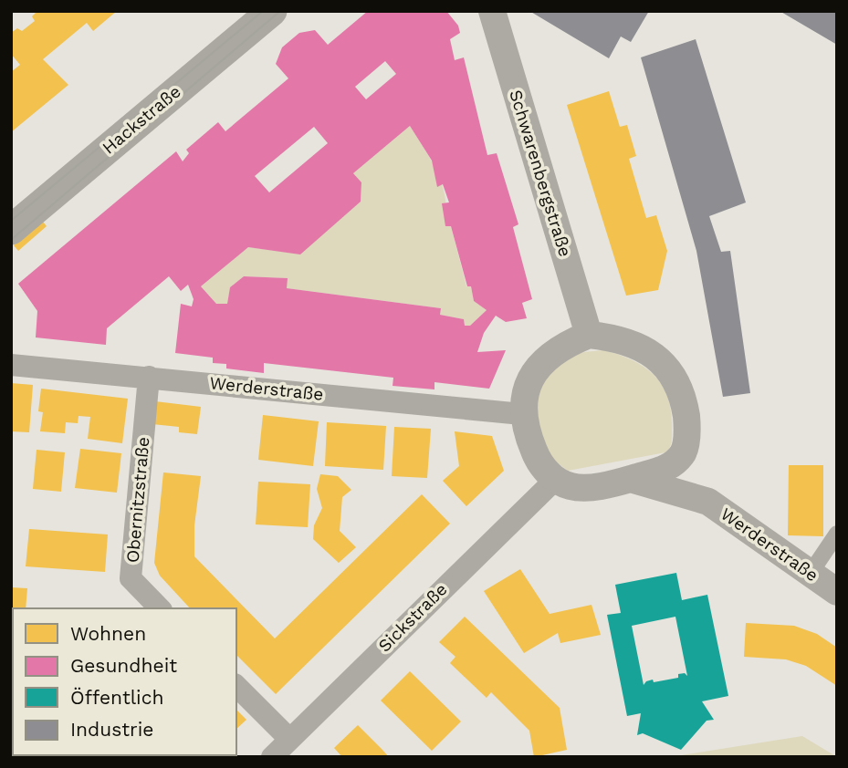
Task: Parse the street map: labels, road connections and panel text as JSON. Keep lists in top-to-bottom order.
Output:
{
  "streets": {
    "main road": ["Hackstraße"],
    "street": [
      "Schwarenbergstraße",
      "Werderstraße",
      "Obernitzstraße",
      "Sickstraße"
    ]
  },
  "crossings": [
    ["Schwarenbergstraße", "Werderstraße"],
    ["Schwarenbergstraße", "Sickstraße"],
    ["Werderstraße", "Obernitzstraße"],
    ["Werderstraße", "Sickstraße"]
  ],
  "legend": [
    "Wohnen",
    "Gesundheit",
    "Öffentlich",
    "Industrie"
  ]
}
